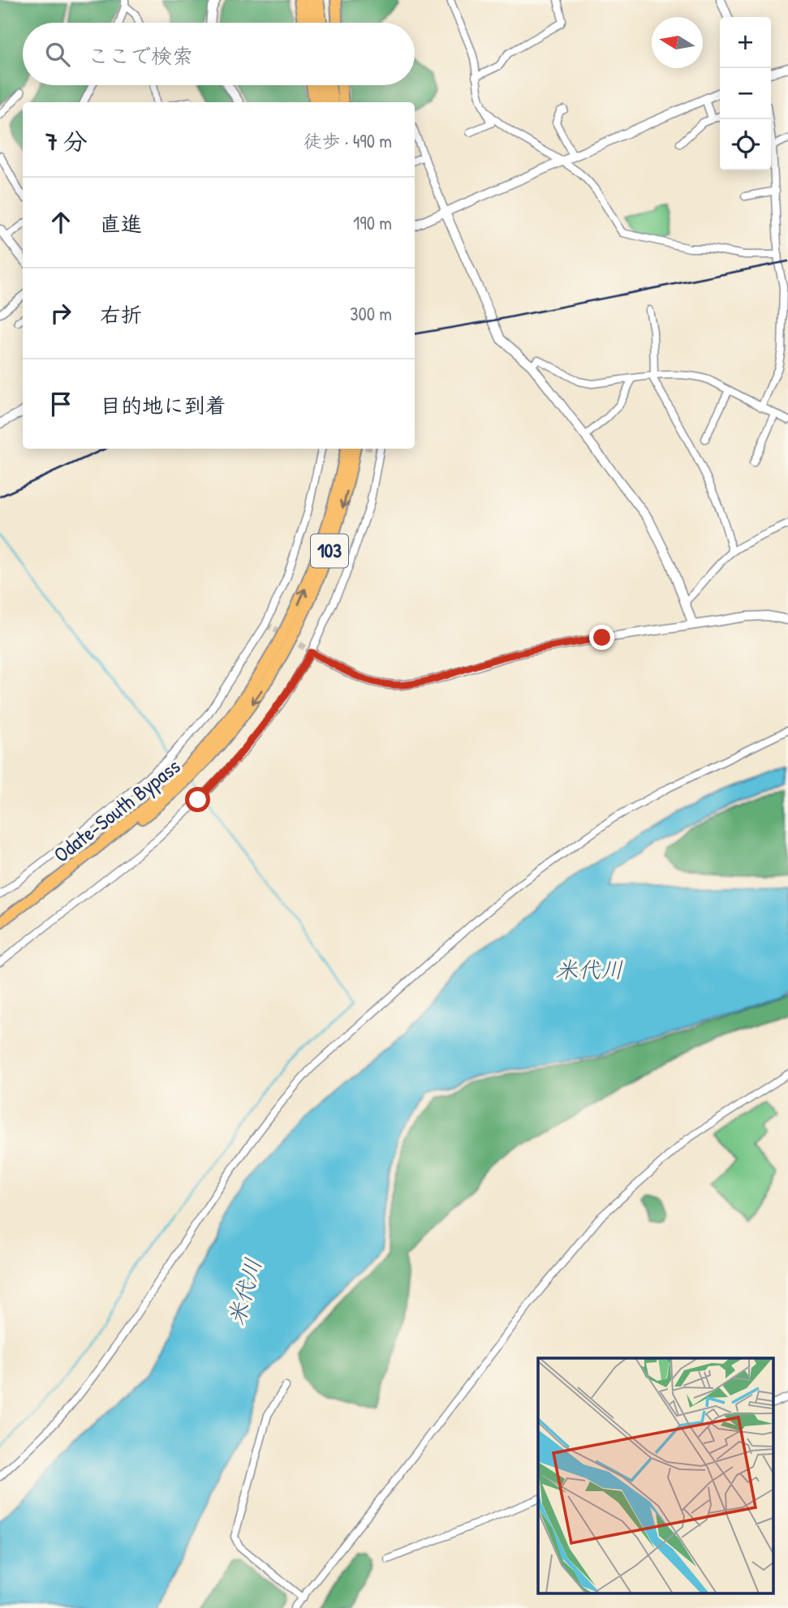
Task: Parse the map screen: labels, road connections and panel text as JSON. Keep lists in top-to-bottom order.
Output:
{
  "streets": {
    "highway": ["103", "Odate-South Bypass"]
  },
  "water": ["米代川"],
  "north": "left",
  "page": {
    "map_buttons": ["+", "−"],
    "search": "ここで検索",
    "heading": ["7 分", "徒歩 · 490 m"],
    "list": [
      ["直進", "190 m"],
      ["右折", "300 m"],
      "目的地に到着"
    ]
  }
}
